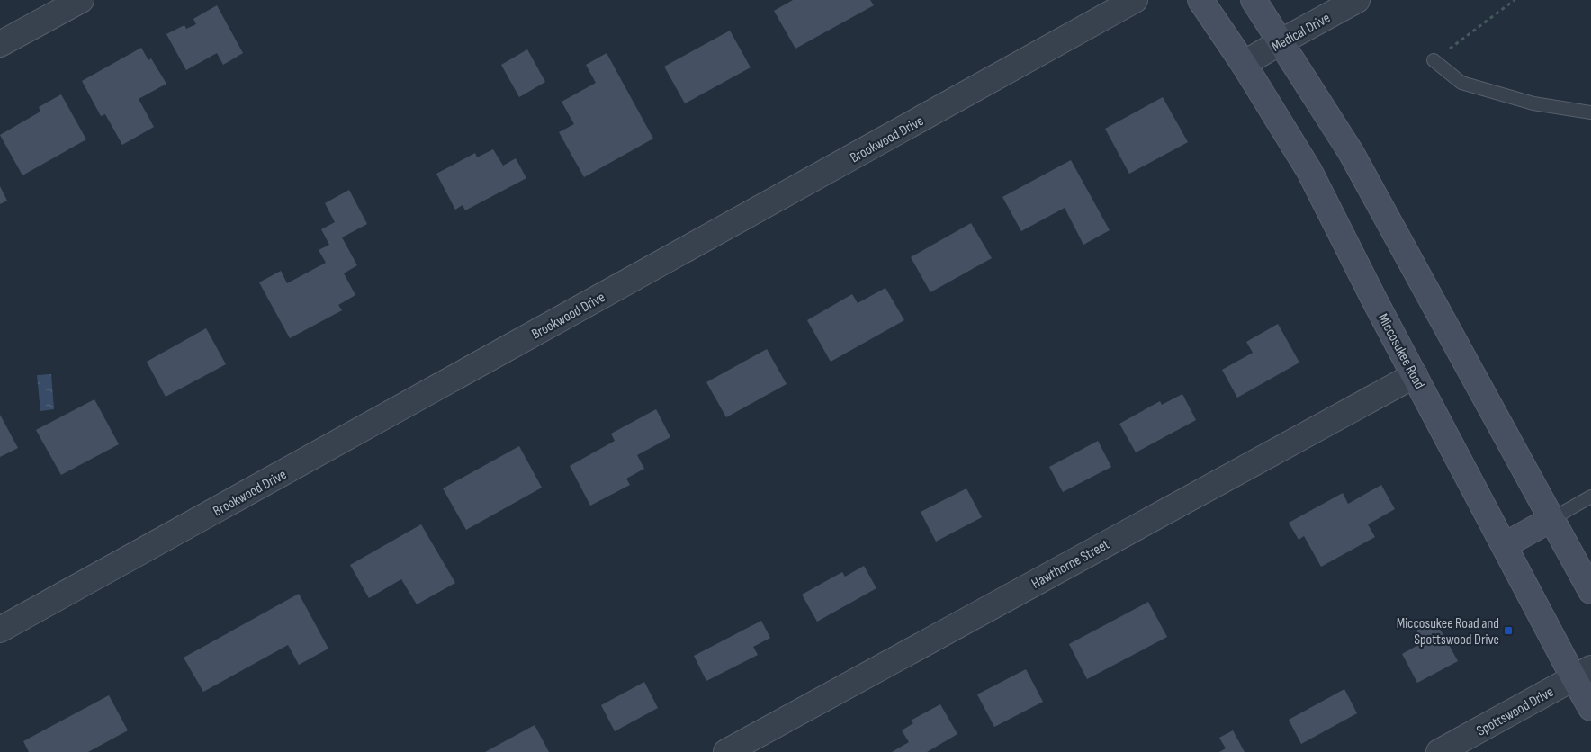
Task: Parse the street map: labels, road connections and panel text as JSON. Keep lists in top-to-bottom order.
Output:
{
  "streets": {
    "street": [
      "Medical Drive",
      "Brookwood Drive",
      "Miccosukee Road",
      "Hawthorne Street",
      "Spottswood Drive"
    ]
  },
  "crossings": [
    ["Medical Drive", "Miccosukee Road"],
    ["Miccosukee Road", "Hawthorne Street"],
    ["Miccosukee Road", "Spottswood Drive"]
  ],
  "places": {
    "transit": ["Miccosukee Road and Spottswood Drive"]
  }
}
